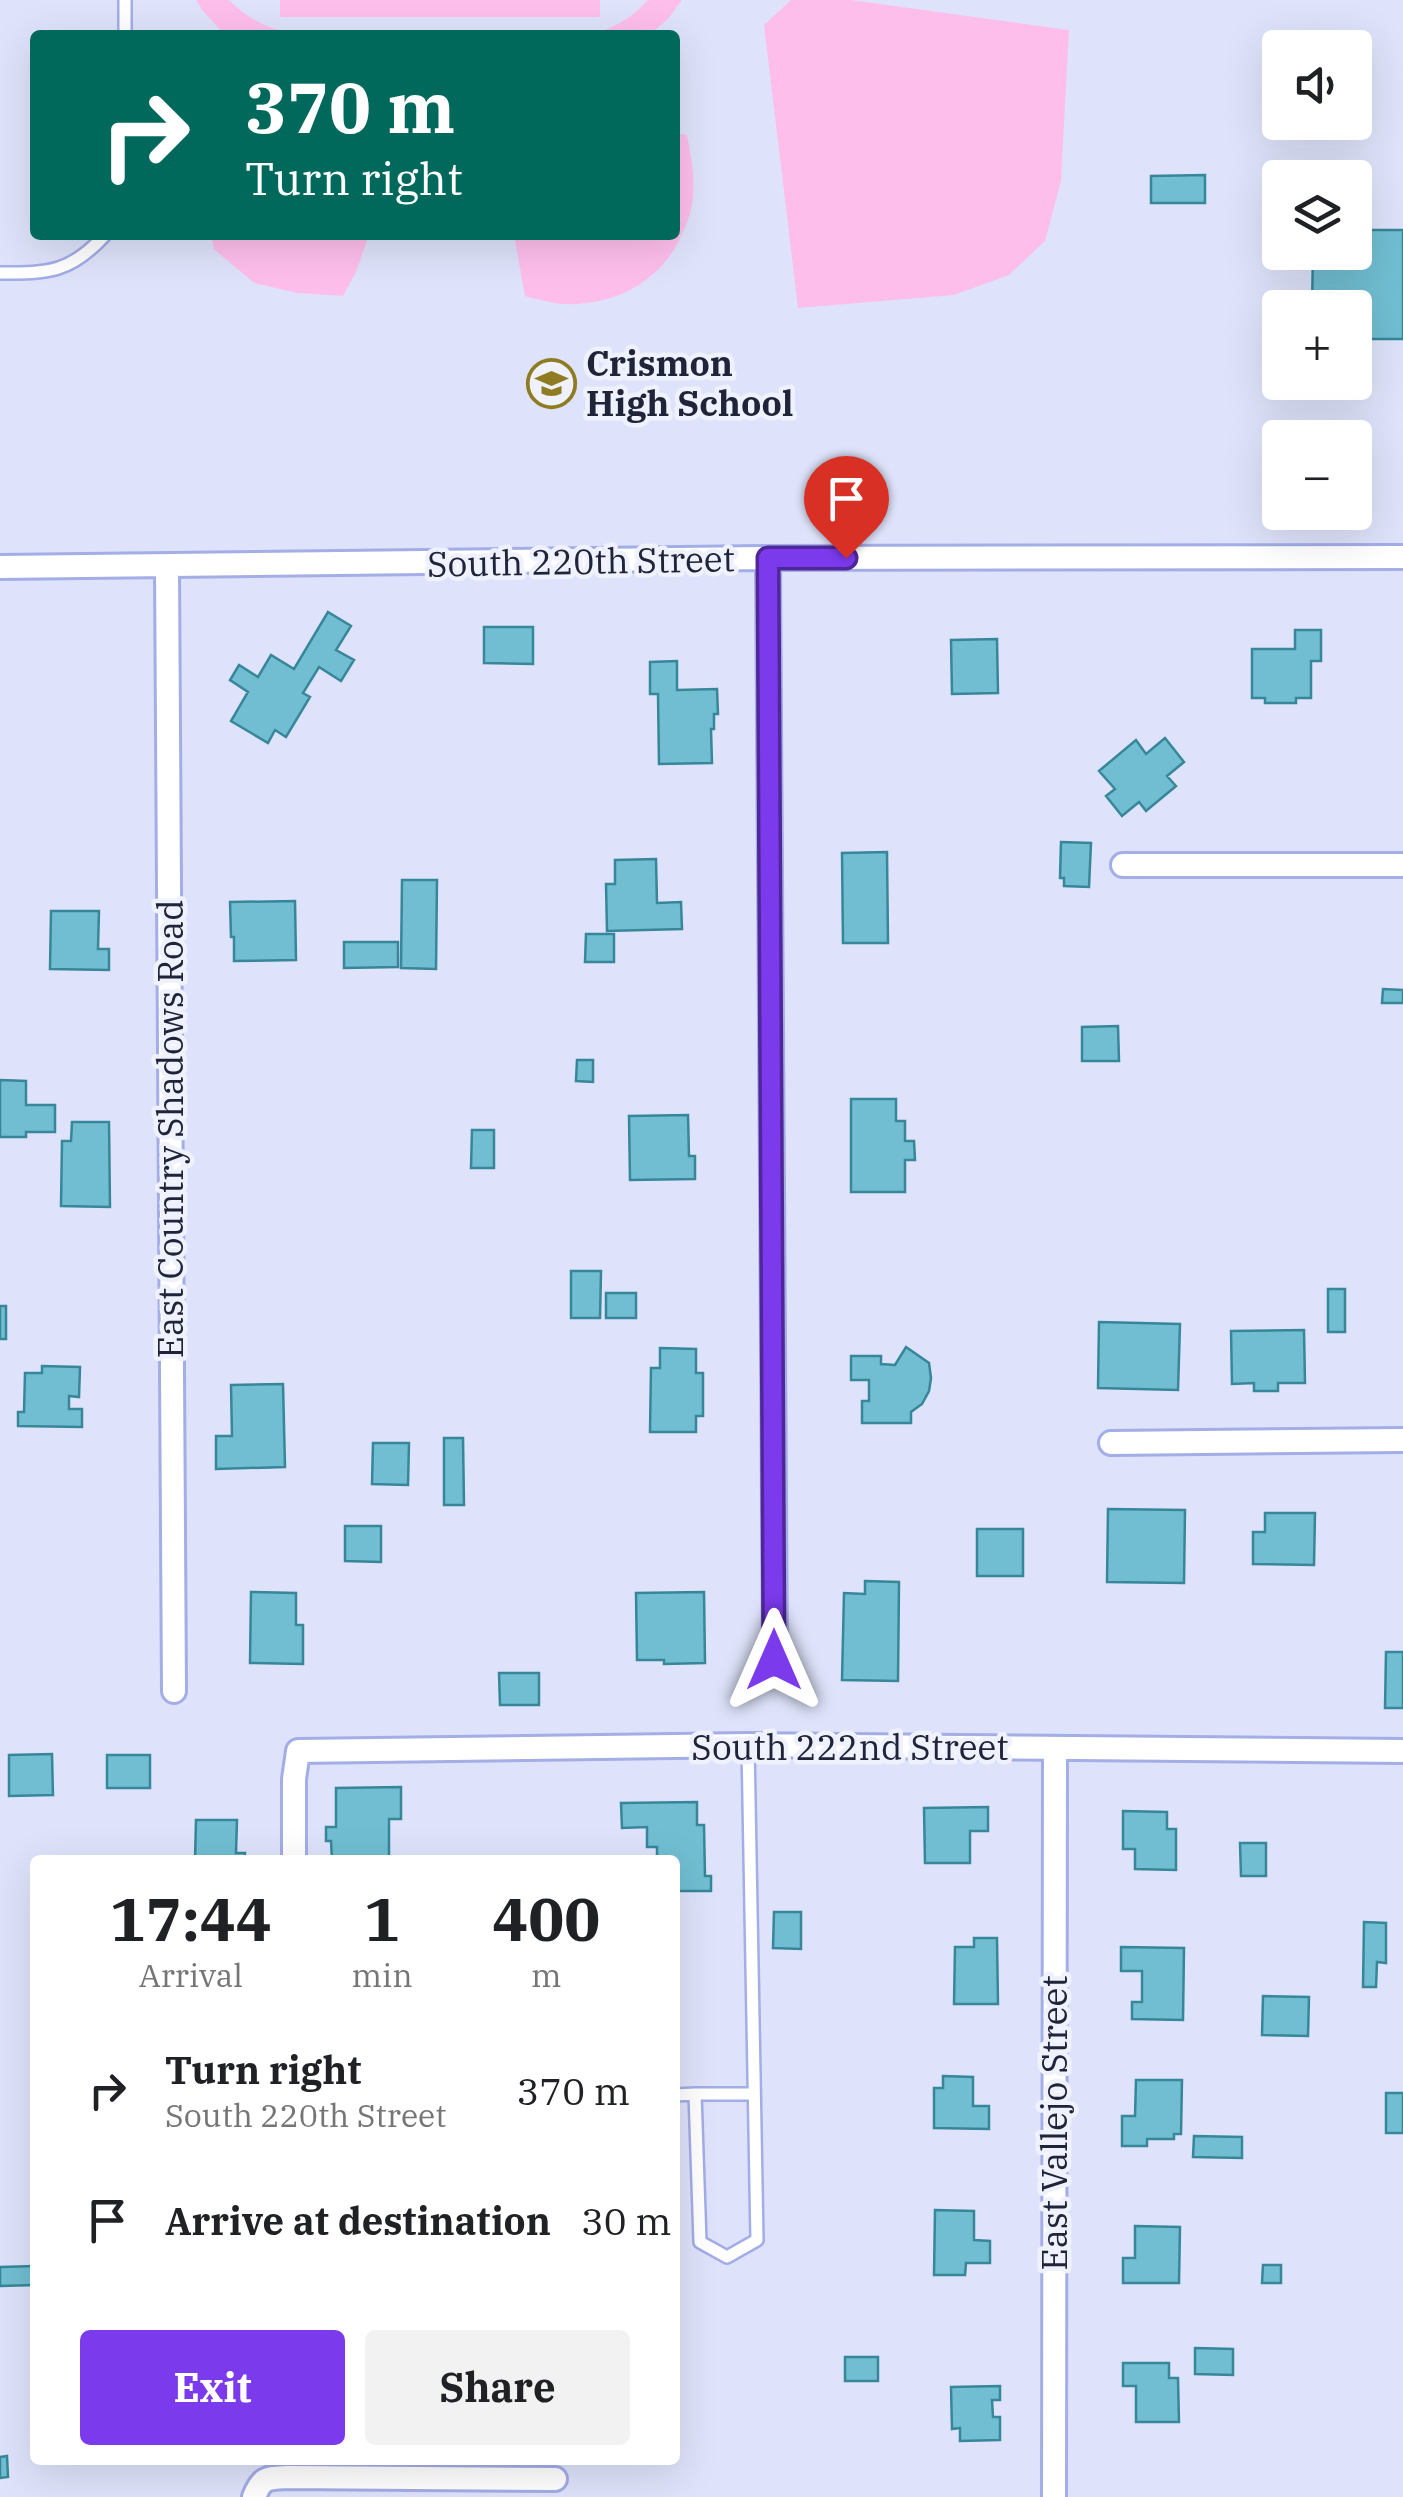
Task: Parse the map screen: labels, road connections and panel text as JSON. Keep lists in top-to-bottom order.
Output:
{
  "streets": {
    "street": [
      "South 220th Street",
      "East Country Shadows Road",
      "South 222nd Street",
      "East Vallejo Street"
    ]
  },
  "crossings": [
    ["South 220th Street", "East Country Shadows Road"],
    ["South 222nd Street", "East Vallejo Street"]
  ],
  "places": {
    "school or university": ["Crismon High School"]
  },
  "page": {
    "map_buttons": ["+", "−"],
    "turn": ["370 m", "Turn right"],
    "eta": [
      "17:44",
      "Arrival",
      "1",
      "min",
      "400",
      "m"
    ],
    "list": [
      {
        "name": "Turn right",
        "note": "South 220th Street",
        "value": "370 m"
      },
      {
        "name": "Arrive at destination",
        "value": "30 m"
      }
    ],
    "buttons": ["Exit", "Share"]
  }
}
